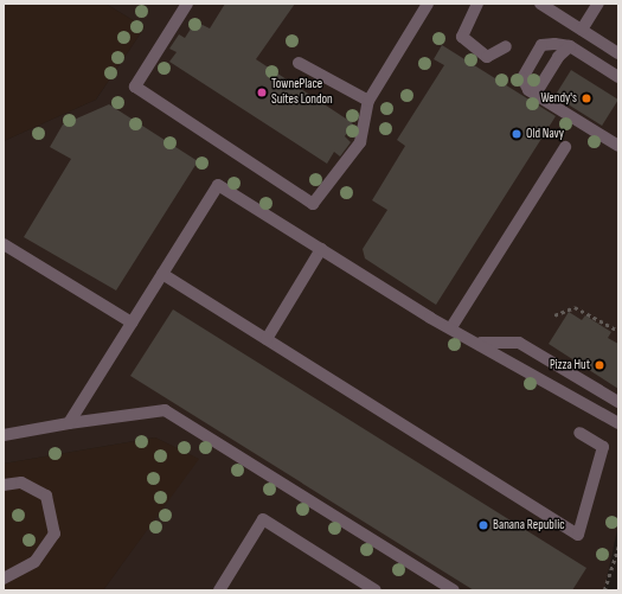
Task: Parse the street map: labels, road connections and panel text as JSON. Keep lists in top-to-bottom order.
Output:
{
  "places": [
    "TownePlace Suites London",
    "Wendy's",
    "Old Navy",
    "Pizza Hut",
    "Banana Republic"
  ]
}
